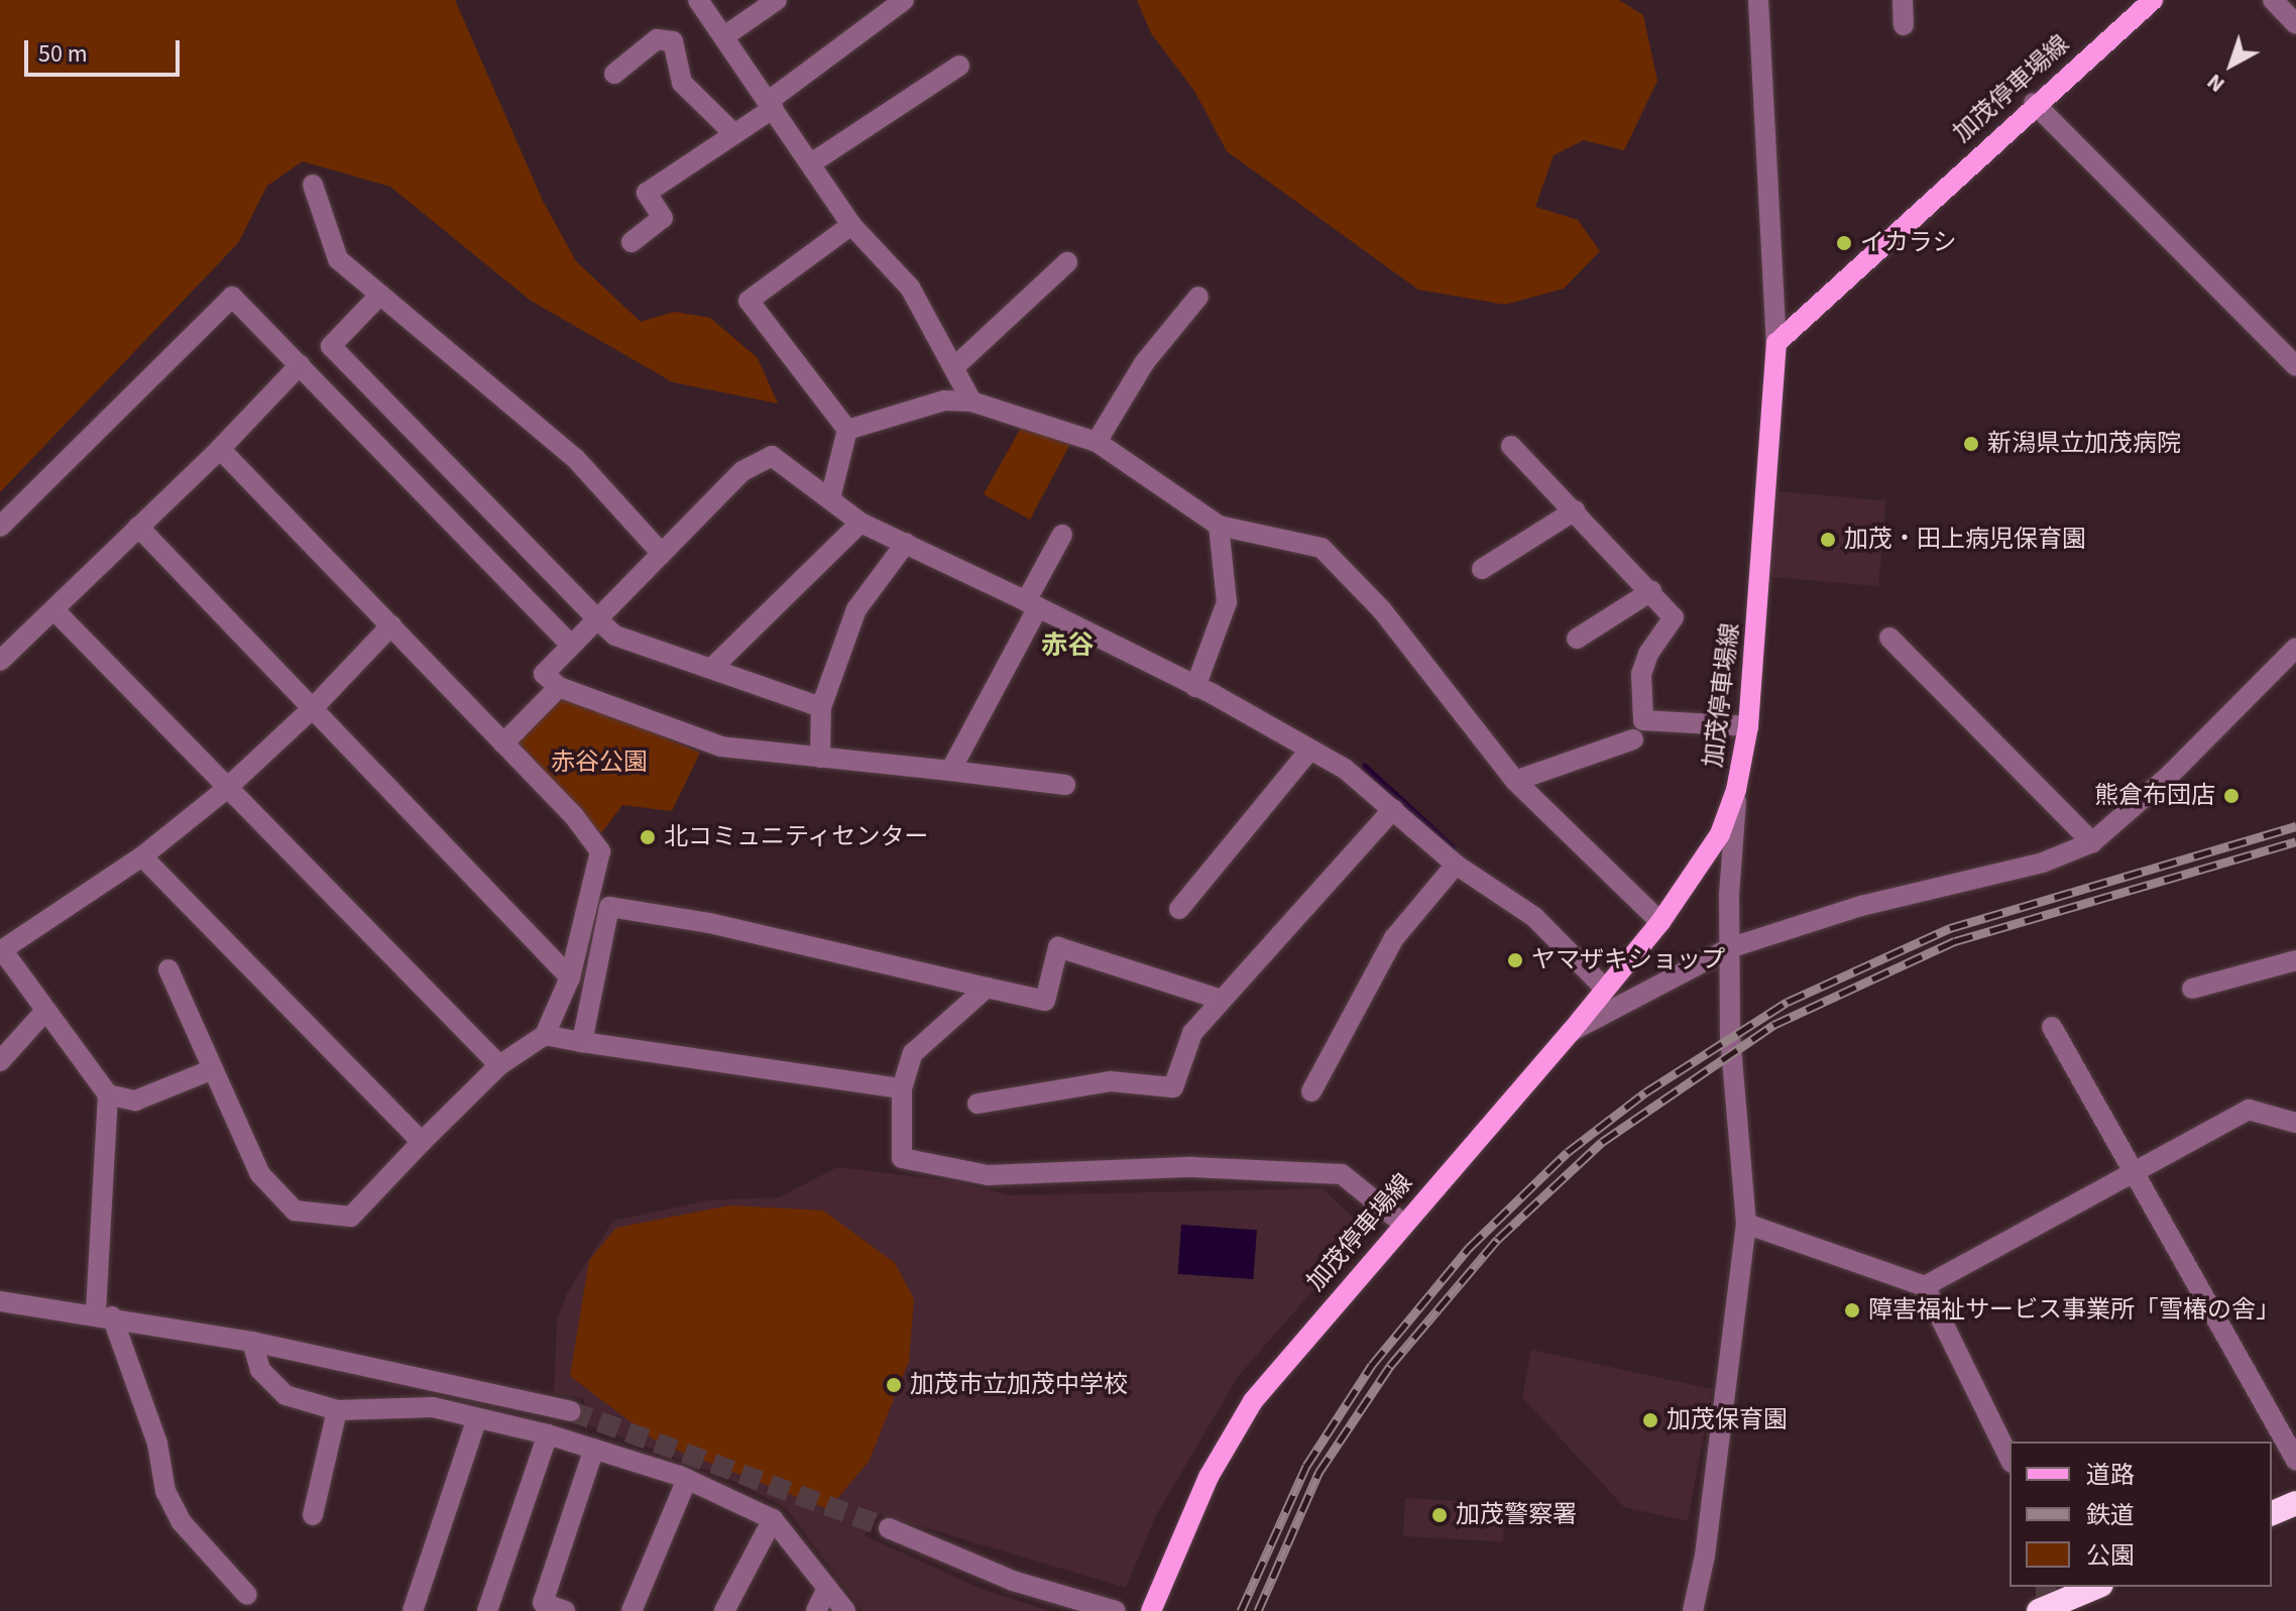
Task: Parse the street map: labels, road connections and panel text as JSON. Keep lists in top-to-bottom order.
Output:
{
  "streets": {
    "main road": ["加茂停車場線"]
  },
  "districts": ["赤谷"],
  "parks": ["赤谷公園"],
  "places": [
    "イカラシ",
    "新潟県立加茂病院",
    "加茂・田上病児保育園",
    "熊倉布団店",
    "北コミュニティセンター",
    "ヤマザキショップ",
    "障害福祉サービス事業所「雪椿の舎」",
    "加茂市立加茂中学校",
    "加茂保育園",
    "加茂警察署"
  ],
  "legend": ["道路", "鉄道", "公園"],
  "scale_bar": "50 m",
  "north": "bottom left"
}
